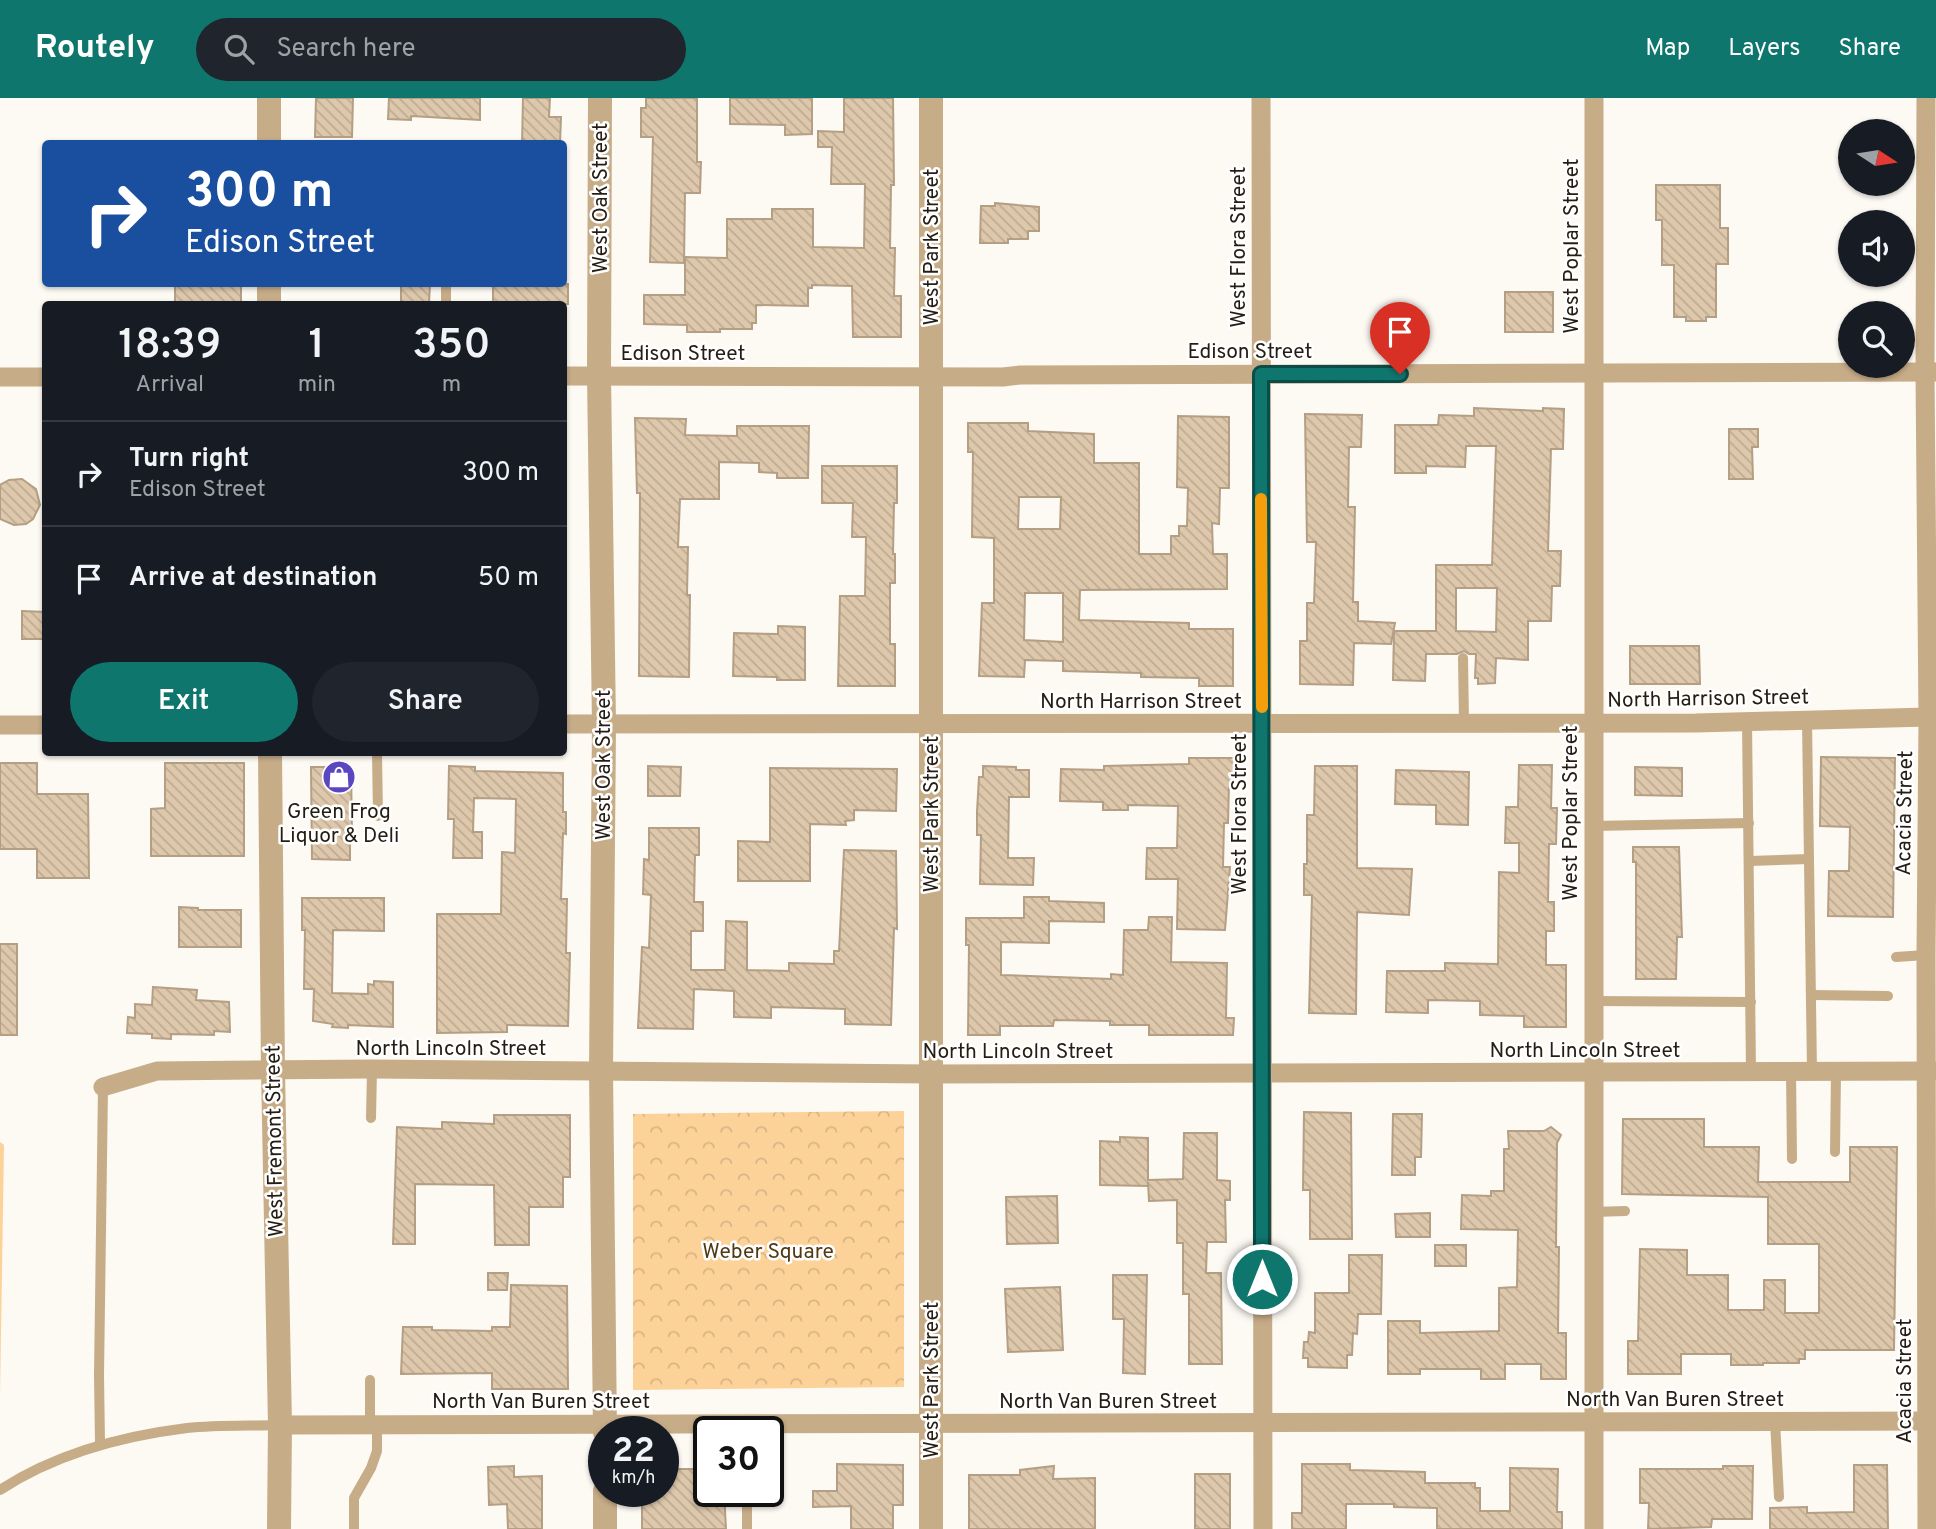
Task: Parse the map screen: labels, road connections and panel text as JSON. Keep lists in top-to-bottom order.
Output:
{
  "streets": {
    "street": [
      "West Oak Street",
      "West Poplar Street",
      "West Park Street",
      "West Flora Street",
      "Edison Street",
      "North Harrison Street",
      "Acacia Street",
      "North Lincoln Street",
      "West Fremont Street",
      "North Van Buren Street"
    ]
  },
  "crossings": [
    ["West Oak Street", "Edison Street"],
    ["West Oak Street", "North Harrison Street"],
    ["West Oak Street", "North Lincoln Street"],
    ["West Poplar Street", "Edison Street"],
    ["West Poplar Street", "North Harrison Street"],
    ["West Poplar Street", "North Lincoln Street"],
    ["West Poplar Street", "North Van Buren Street"],
    ["West Park Street", "Edison Street"],
    ["West Park Street", "North Harrison Street"],
    ["West Park Street", "North Lincoln Street"],
    ["West Park Street", "North Van Buren Street"],
    ["West Flora Street", "Edison Street"],
    ["West Flora Street", "North Harrison Street"],
    ["West Flora Street", "North Lincoln Street"],
    ["West Flora Street", "North Van Buren Street"],
    ["Edison Street", "Acacia Street"],
    ["North Harrison Street", "Acacia Street"],
    ["Acacia Street", "North Lincoln Street"],
    ["Acacia Street", "North Van Buren Street"],
    ["North Lincoln Street", "West Fremont Street"],
    ["West Fremont Street", "North Van Buren Street"]
  ],
  "parks": ["Weber Square"],
  "places": {
    "shop": ["Green Frog Liquor & Deli"]
  },
  "north": "right",
  "page": {
    "header": "Routely",
    "search": "Search here",
    "nav": ["Map", "Layers", "Share"],
    "turn": ["300 m", "Edison Street"],
    "eta": [
      "18:39",
      "Arrival",
      "1",
      "min",
      "350",
      "m"
    ],
    "list": [
      {
        "name": "Turn right",
        "note": "Edison Street",
        "value": "300 m"
      },
      {
        "name": "Arrive at destination",
        "value": "50 m"
      }
    ],
    "buttons": ["Exit", "Share"],
    "speed": "22 km/h",
    "limit": "30"
  }
}
